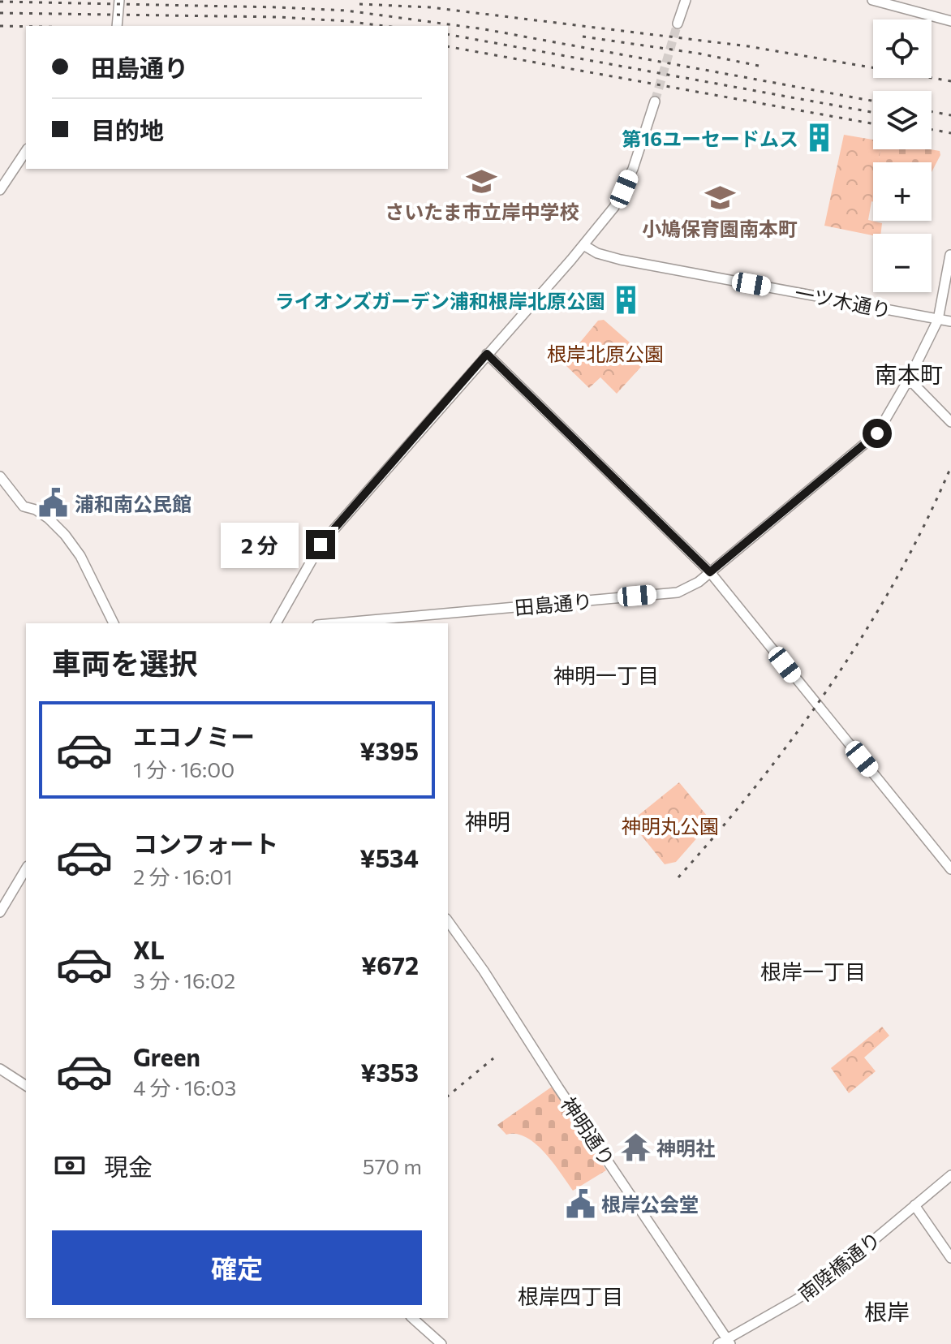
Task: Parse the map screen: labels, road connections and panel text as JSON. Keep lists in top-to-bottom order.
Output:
{
  "streets": {
    "street": [
      "一ツ木通り",
      "田島通り",
      "神明通り",
      "南陸橋通り"
    ]
  },
  "crossings": [
    ["一ツ木通り", "田島通り"],
    ["神明通り", "南陸橋通り"]
  ],
  "districts": [
    "南本町",
    "神明一丁目",
    "神明",
    "根岸一丁目",
    "根岸四丁目",
    "根岸"
  ],
  "parks": ["根岸北原公園", "神明丸公園"],
  "places": {
    "building": ["第16ユーセードムス", "ライオンズガーデン浦和根岸北原公園"],
    "school or university": ["さいたま市立岸中学校", "小鳩保育園南本町"],
    "public building": ["浦和南公民館", "根岸公会堂"],
    "temple": ["神明社"]
  },
  "page": {
    "map_buttons": ["+", "−"],
    "banner": ["田島通り", "目的地"],
    "bubble": "2 分",
    "heading": "車両を選択",
    "list": [
      {
        "name": "エコノミー",
        "note": "1 分 · 16:00",
        "value": "¥395"
      },
      {
        "name": "コンフォート",
        "note": "2 分 · 16:01",
        "value": "¥534"
      },
      {
        "name": "XL",
        "note": "3 分 · 16:02",
        "value": "¥672"
      },
      {
        "name": "Green",
        "note": "4 分 · 16:03",
        "value": "¥353"
      }
    ],
    "pay": ["現金", "570 m"],
    "buttons": "確定"
  }
}
